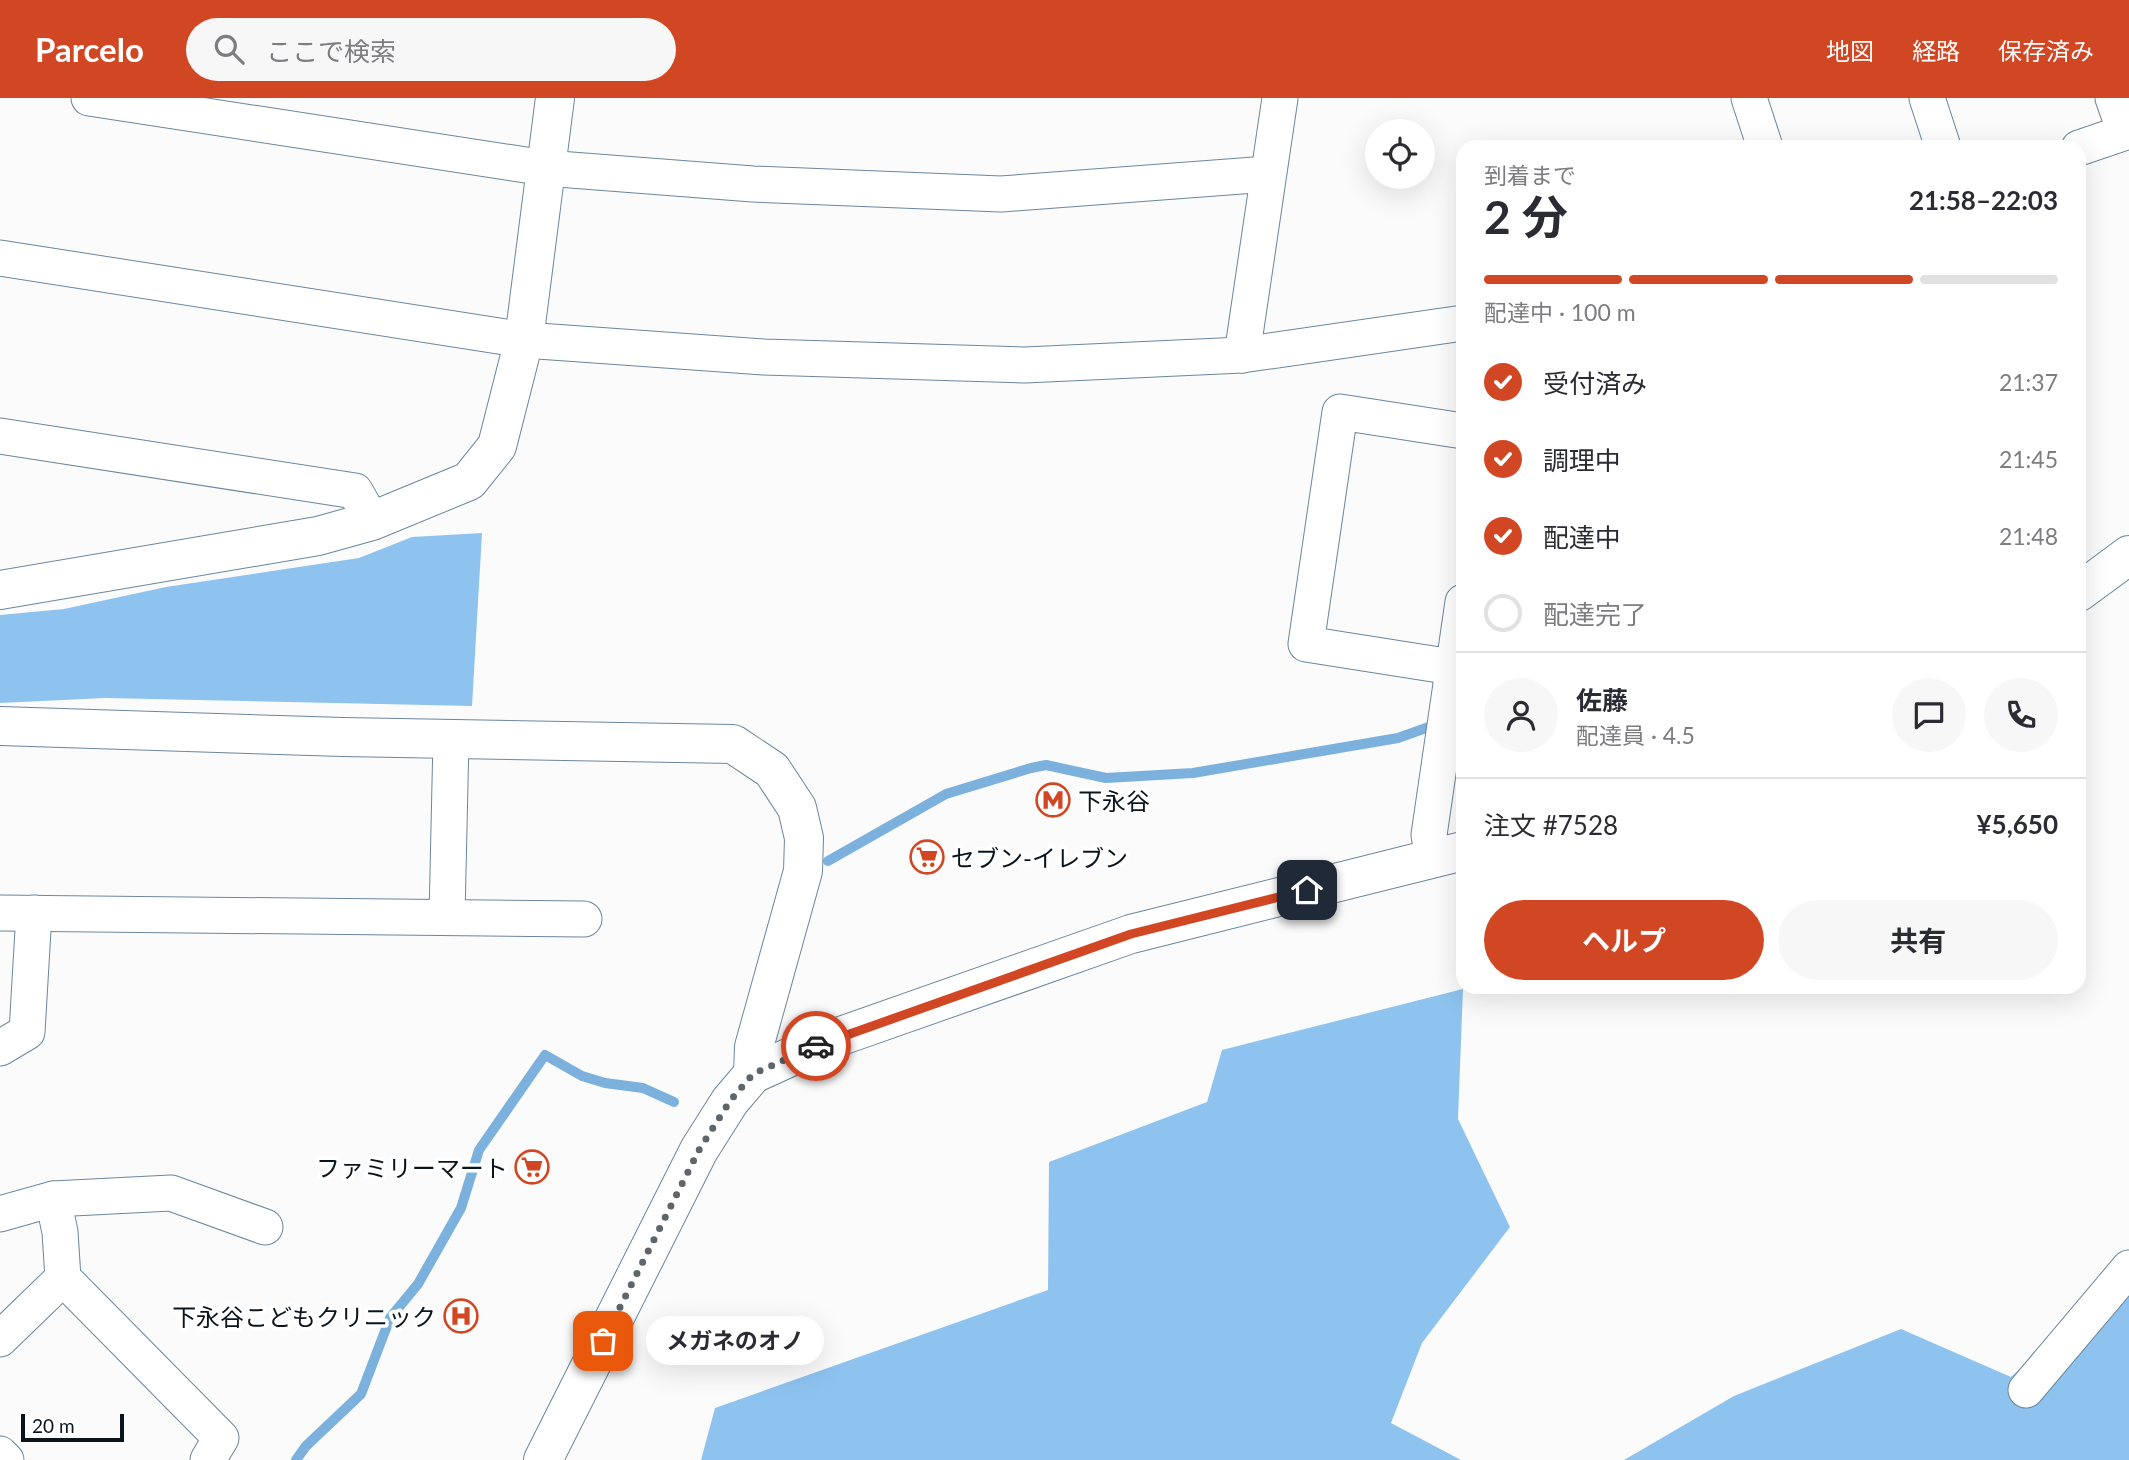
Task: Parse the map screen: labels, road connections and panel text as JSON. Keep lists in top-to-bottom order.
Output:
{
  "places": {
    "metro station": ["下永谷"],
    "supermarket": ["セブン-イレブン", "ファミリーマート"],
    "hospital": ["下永谷こどもクリニック"],
    "other": ["メガネのオノ"]
  },
  "scale_bar": "20 m",
  "page": {
    "header": "Parcelo",
    "search": "ここで検索",
    "nav": ["地図", "経路", "保存済み"],
    "heading": ["2 分", "到着まで", "21:58–22:03"],
    "panel": [
      "佐藤",
      "配達員 · 4.5",
      "注文 #7528",
      "¥5,650"
    ],
    "bar": "配達中 · 100 m",
    "list": [
      ["受付済み", "21:37"],
      ["調理中", "21:45"],
      ["配達中", "21:48"],
      "配達完了"
    ],
    "buttons": ["ヘルプ", "共有"],
    "bubble": "メガネのオノ",
    "scale": "20 m"
  }
}
